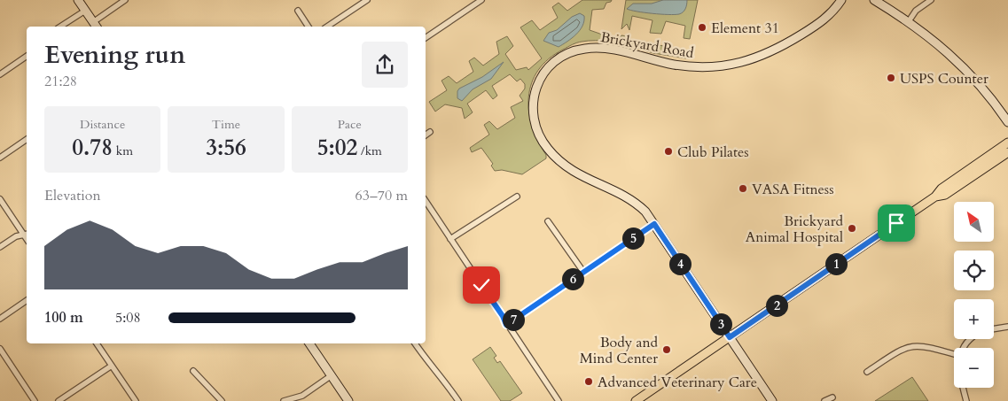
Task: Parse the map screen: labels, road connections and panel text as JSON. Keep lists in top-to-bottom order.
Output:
{
  "streets": {
    "street": ["Brickyard Road"]
  },
  "places": [
    "Element 31",
    "USPS Counter",
    "Club Pilates",
    "VASA Fitness",
    "Brickyard Animal Hospital",
    "Body and Mind Center",
    "Advanced Veterinary Care"
  ],
  "north": "top left",
  "page": {
    "heading": ["Evening run", "21:28"],
    "stats": [
      ["Distance", "0.78 km"],
      ["Time", "3:56"],
      ["Pace", "5:02 /km"]
    ],
    "chart": ["Elevation", "63–70 m"],
    "map_buttons": ["+", "−"],
    "pins": [
      "5",
      "1",
      "4",
      "6",
      "2",
      "7",
      "3"
    ],
    "list": [
      {
        "name": "100 m",
        "note": "5:08"
      }
    ]
  }
}
